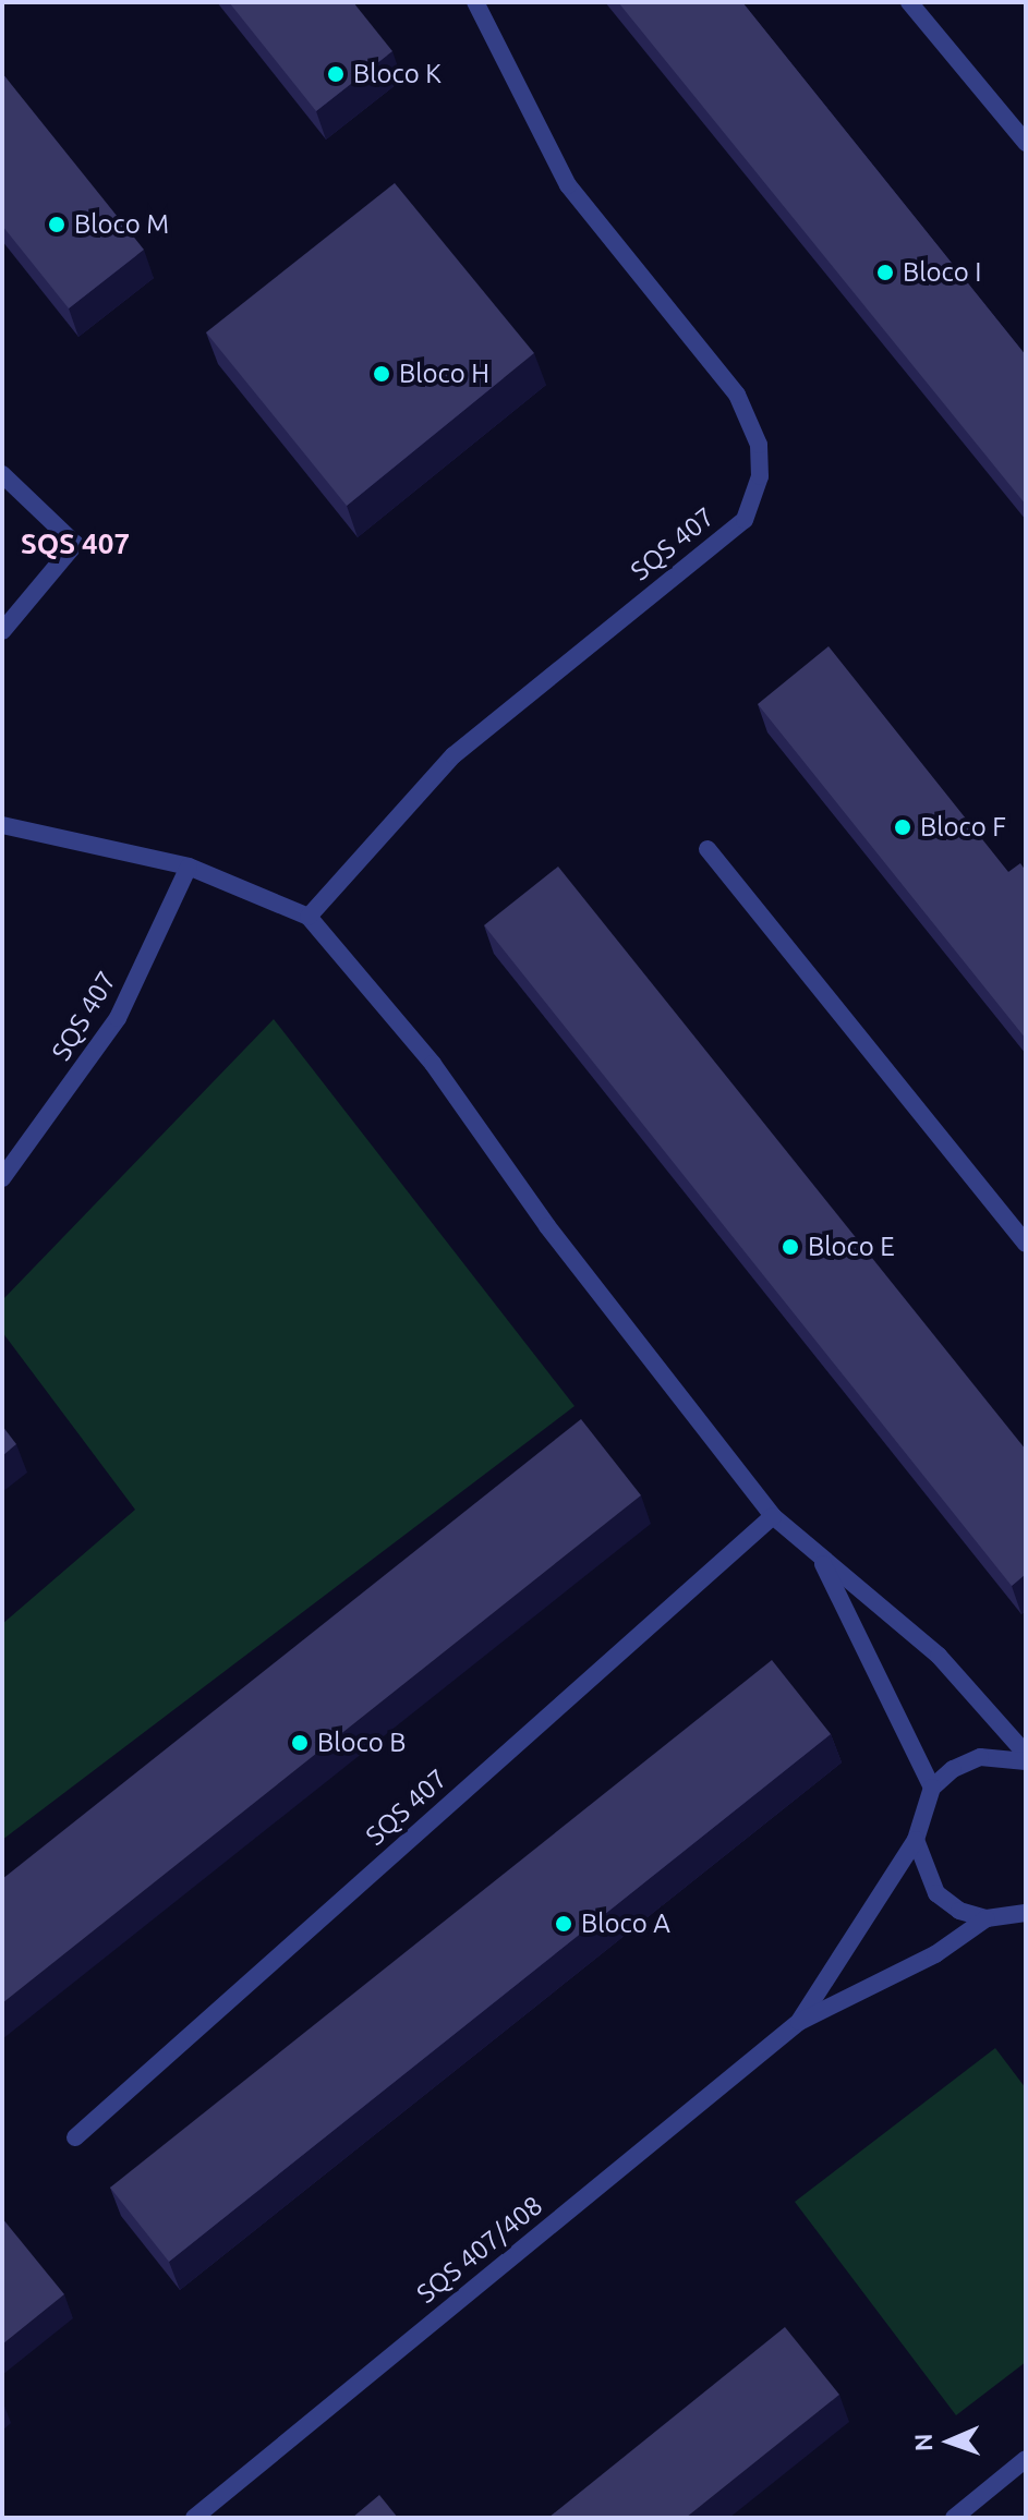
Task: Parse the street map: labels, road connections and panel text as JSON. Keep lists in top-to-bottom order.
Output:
{
  "streets": {
    "street": ["SQS 407", "SQS 407/408"]
  },
  "districts": ["SQS 407"],
  "places": [
    "Bloco K",
    "Bloco M",
    "Bloco I",
    "Bloco H",
    "Bloco F",
    "Bloco E",
    "Bloco B",
    "Bloco A"
  ],
  "north": "left"
}
